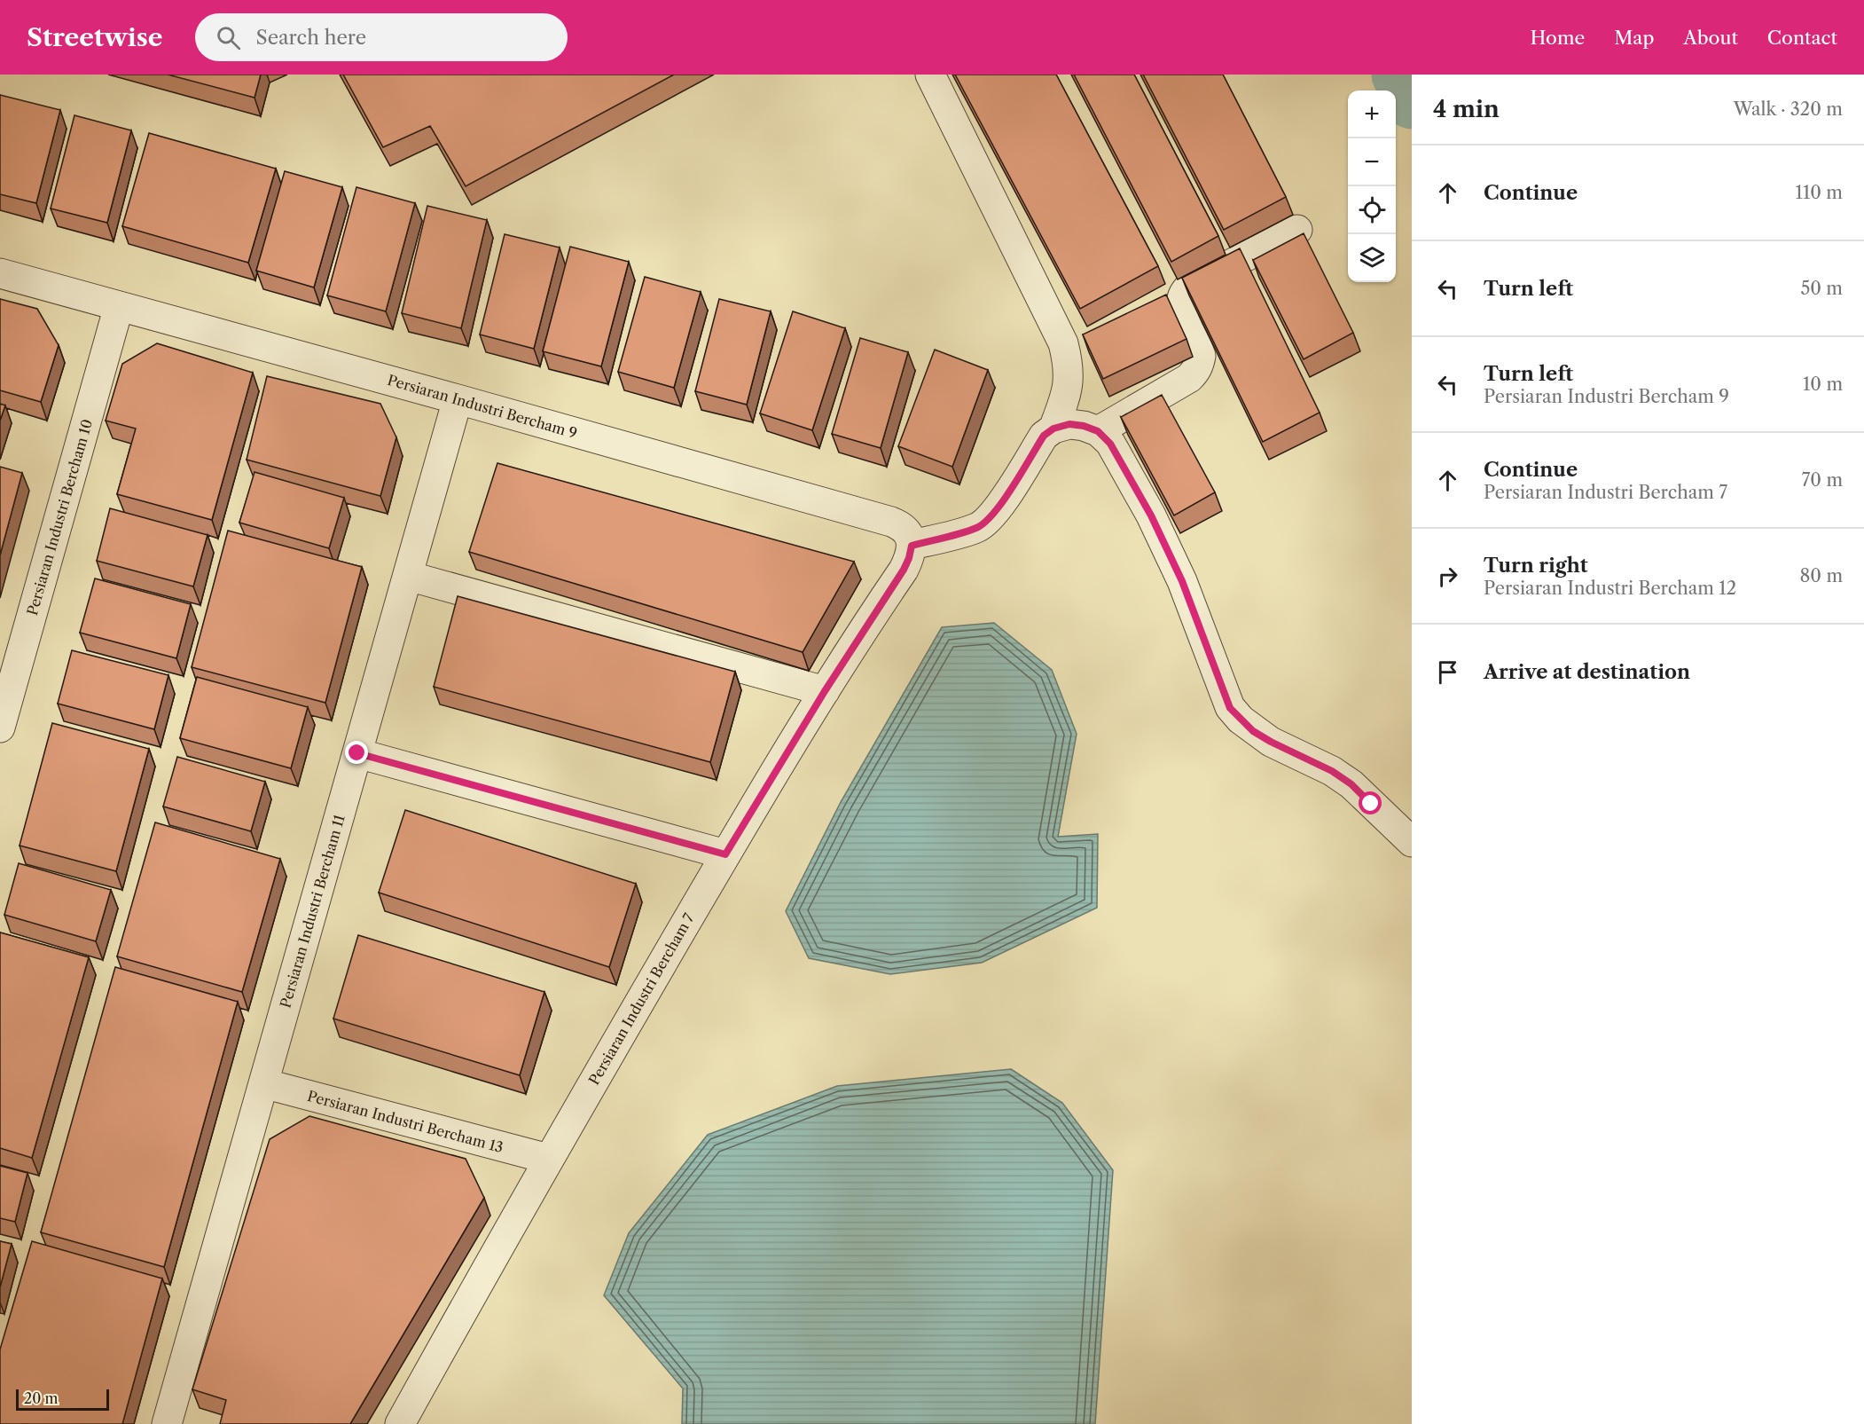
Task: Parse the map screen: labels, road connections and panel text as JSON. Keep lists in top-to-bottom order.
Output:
{
  "streets": {
    "street": [
      "Persiaran Industri Bercham 9",
      "Persiaran Industri Bercham 10",
      "Persiaran Industri Bercham 11",
      "Persiaran Industri Bercham 7",
      "Persiaran Industri Bercham 13"
    ]
  },
  "crossings": [
    ["Persiaran Industri Bercham 9", "Persiaran Industri Bercham 10"],
    ["Persiaran Industri Bercham 9", "Persiaran Industri Bercham 11"],
    ["Persiaran Industri Bercham 9", "Persiaran Industri Bercham 7"],
    ["Persiaran Industri Bercham 11", "Persiaran Industri Bercham 13"],
    ["Persiaran Industri Bercham 7", "Persiaran Industri Bercham 13"]
  ],
  "scale_bar": "20 m",
  "page": {
    "header": "Streetwise",
    "search": "Search here",
    "nav": [
      "Home",
      "Map",
      "About",
      "Contact"
    ],
    "heading": ["4 min", "Walk · 320 m"],
    "map_buttons": ["+", "−"],
    "list": [
      ["Continue", "110 m"],
      ["Turn left", "50 m"],
      ["Turn left", "Persiaran Industri Bercham 9", "10 m"],
      ["Continue", "Persiaran Industri Bercham 7", "70 m"],
      ["Turn right", "Persiaran Industri Bercham 12", "80 m"],
      "Arrive at destination"
    ],
    "scale": "20 m"
  }
}
